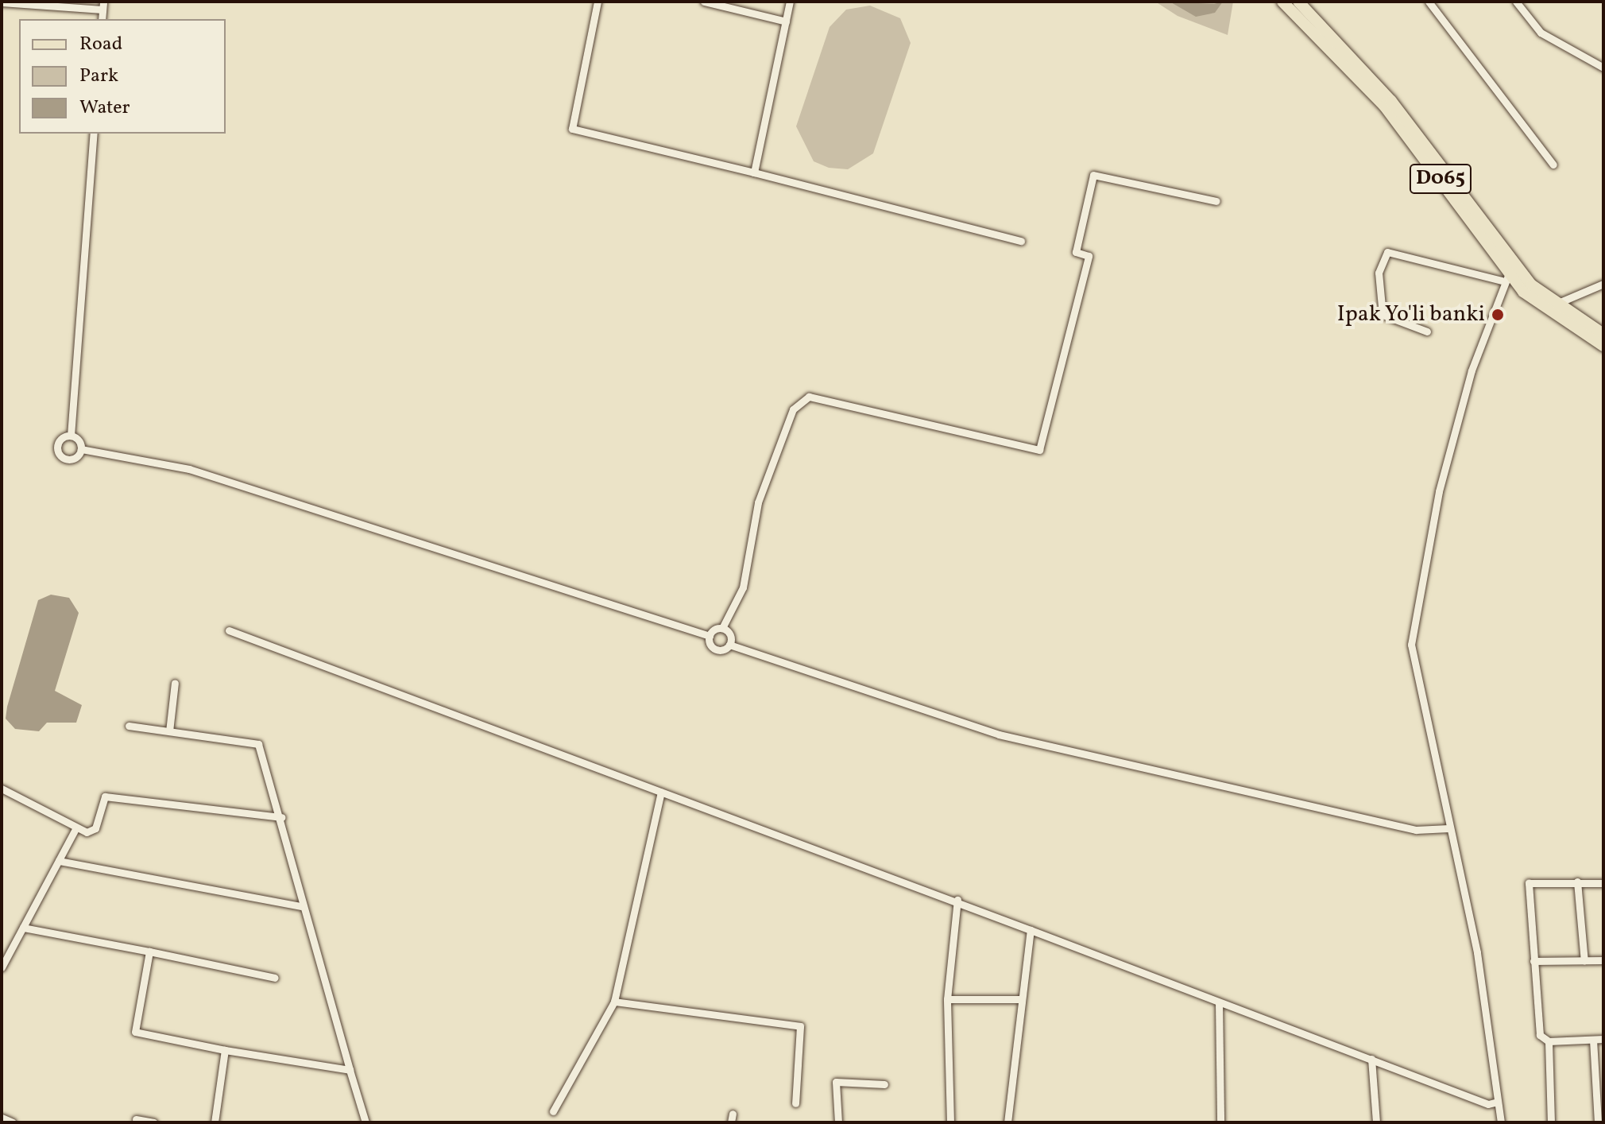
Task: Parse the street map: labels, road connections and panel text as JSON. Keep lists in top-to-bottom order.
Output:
{
  "streets": {
    "main road": ["D065"]
  },
  "places": ["Ipak Yo'li banki"],
  "legend": ["Road", "Park", "Water"]
}
